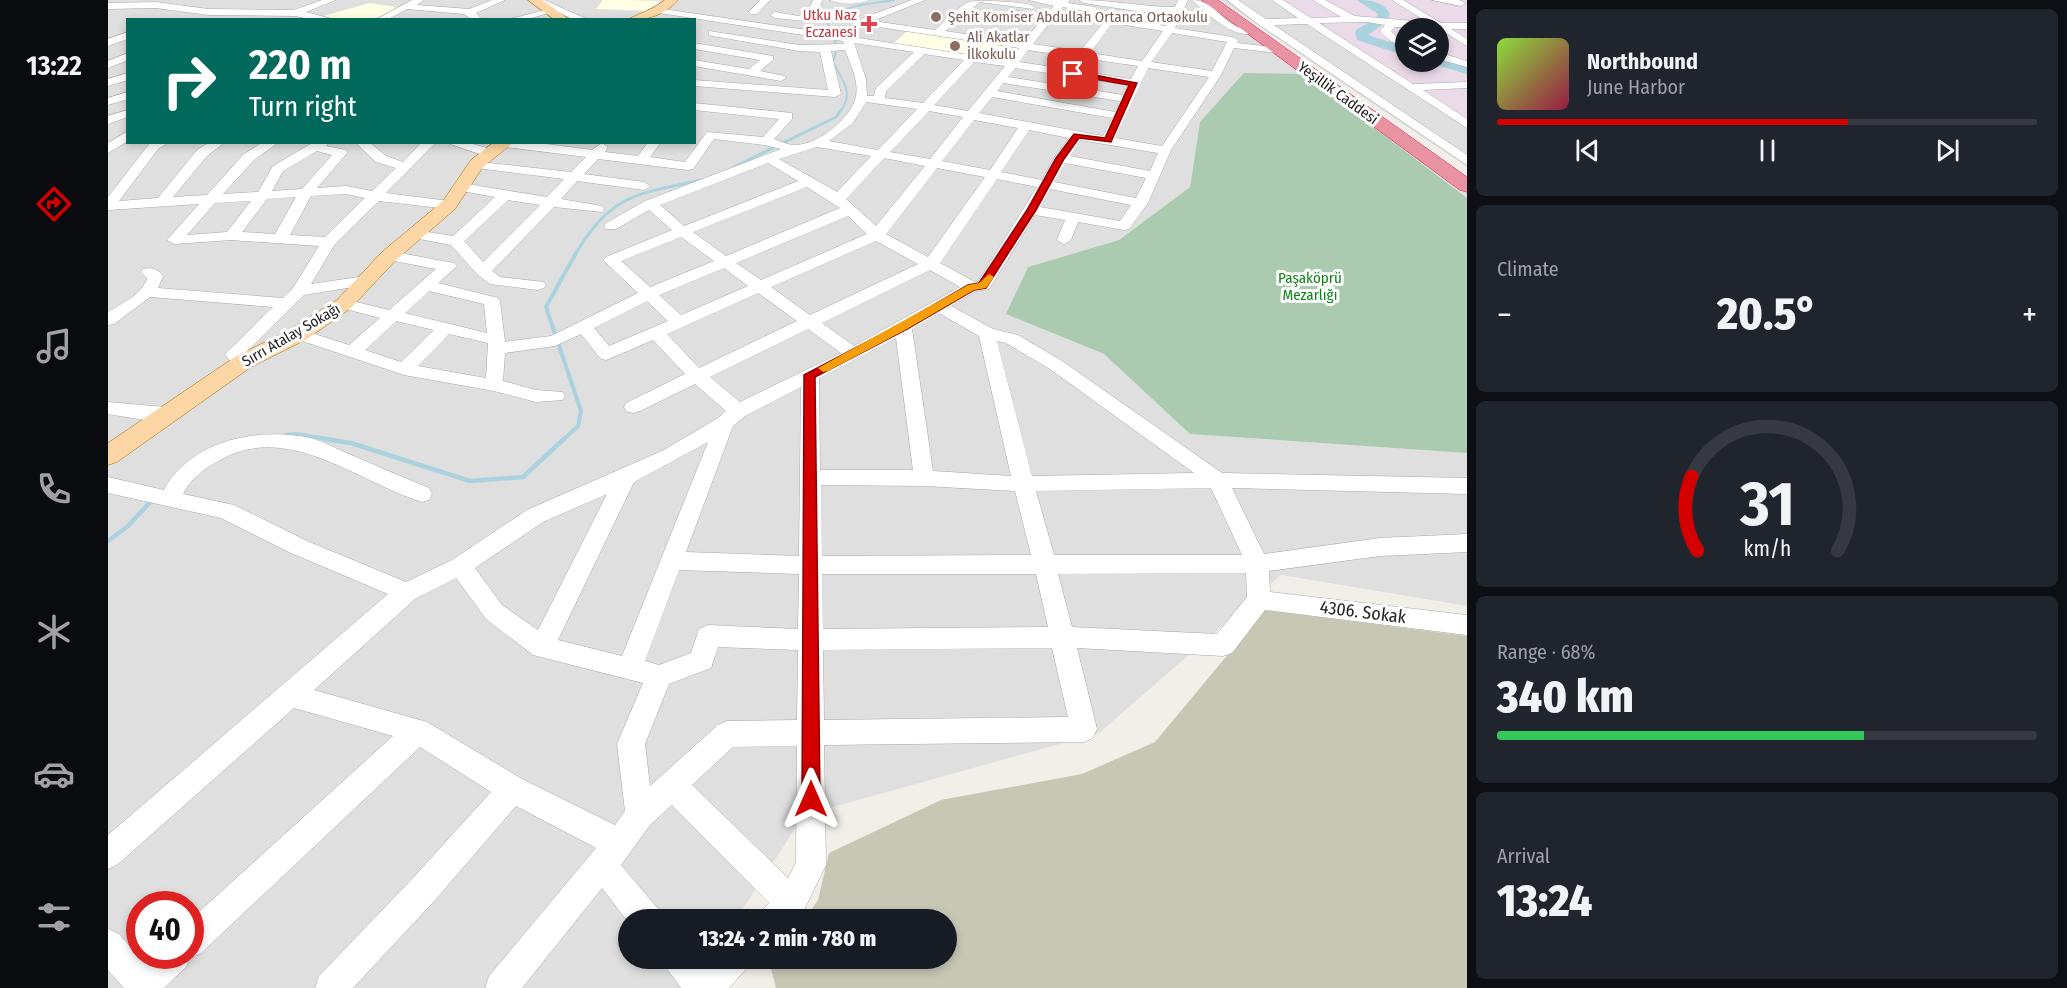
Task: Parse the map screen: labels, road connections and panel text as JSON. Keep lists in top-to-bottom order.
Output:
{
  "streets": {
    "highway": ["Yeşillik Caddesi"],
    "main road": ["Sırrı Atalay Sokağı"],
    "street": ["4306. Sokak"]
  },
  "parks": ["Paşaköprü Mezarlığı"],
  "places": {
    "other": ["Şehit Komiser Abdullah Ortanca Ortaokulu", "Ali Akatlar İlkokulu"],
    "health": ["Utku Naz Eczanesi"]
  },
  "page": {
    "tabs": "13:22",
    "turn": ["220 m", "Turn right"],
    "song": ["Northbound", "June Harbor"],
    "tile": [
      "Climate",
      ["Range · 68%", "340 km"],
      ["Arrival", "13:24"]
    ],
    "heat": ["−", "20.5°", "+"],
    "limit": "40",
    "trip": "13:24 · 2 min · 780 m",
    "gauge": ["31", "km/h"]
  }
}
